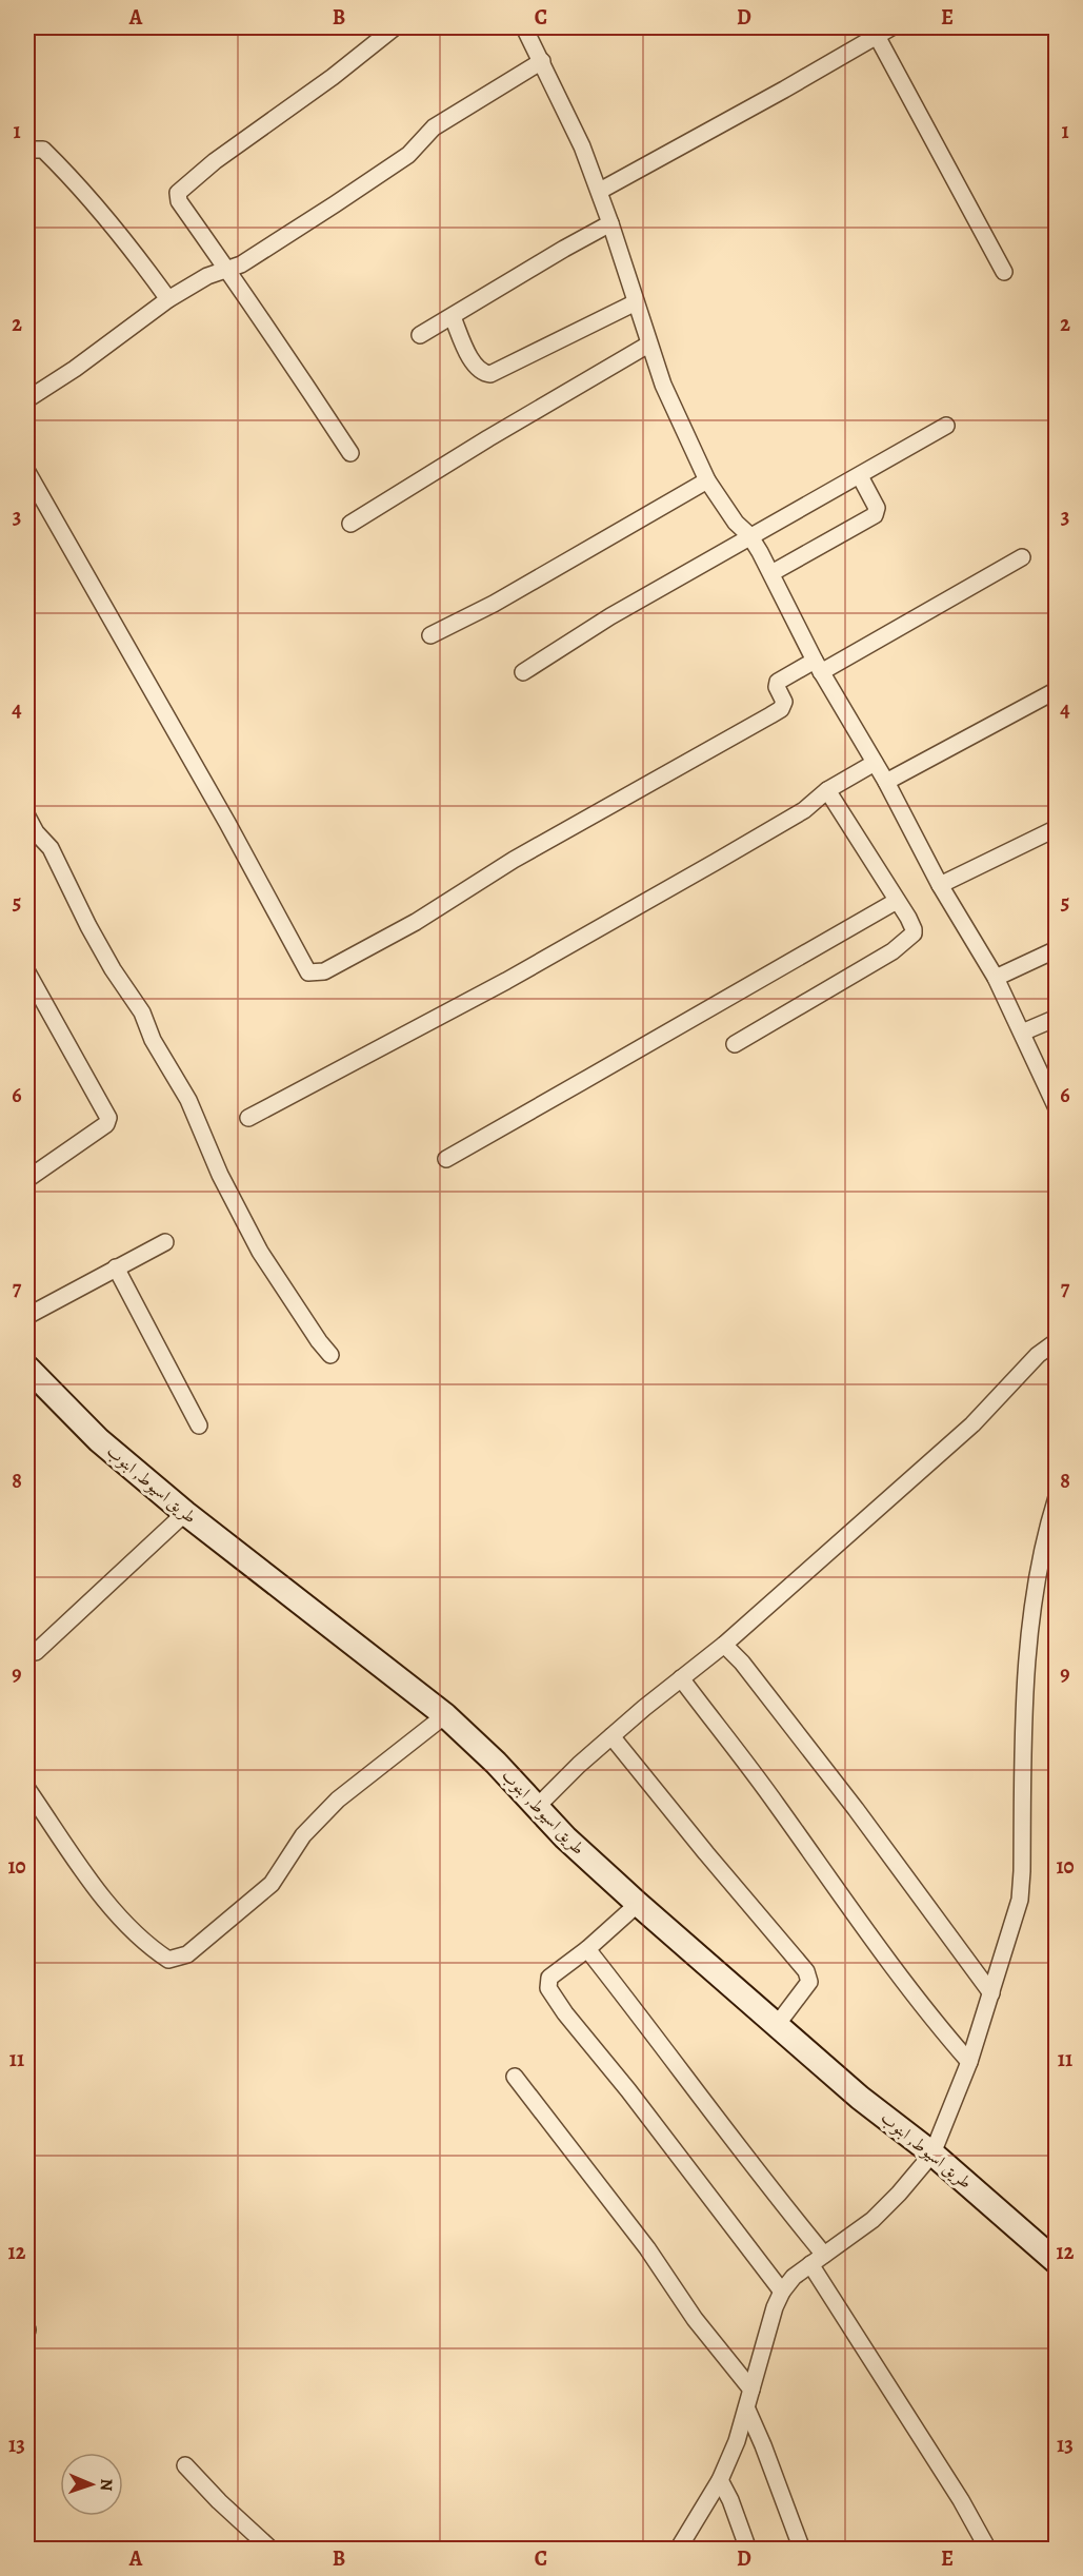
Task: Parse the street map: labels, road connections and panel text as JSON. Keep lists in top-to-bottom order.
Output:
{
  "streets": {
    "street": ["طريق اسيوط, ابنوب"]
  },
  "north": "right",
  "grid": {
    "columns": [
      "A",
      "B",
      "C",
      "D",
      "E"
    ],
    "rows": [
      "1",
      "2",
      "3",
      "4",
      "5",
      "6",
      "7",
      "8",
      "9",
      "10",
      "11",
      "12",
      "13"
    ]
  }
}
